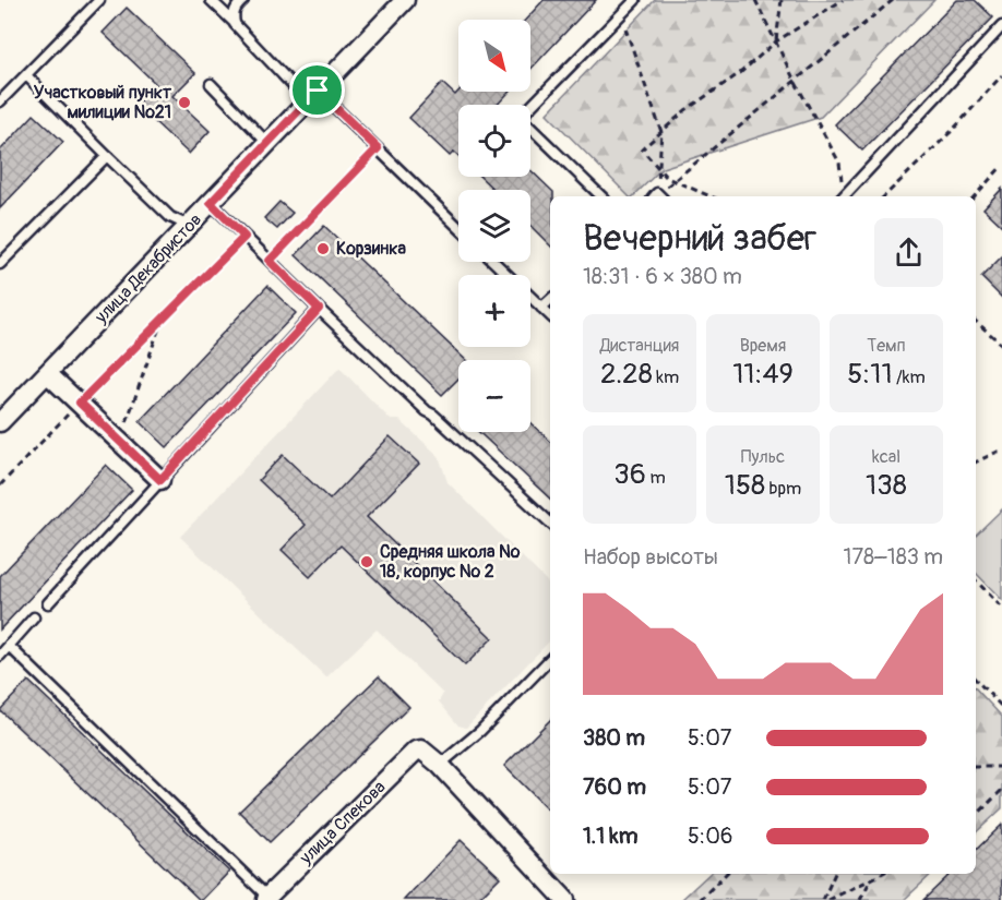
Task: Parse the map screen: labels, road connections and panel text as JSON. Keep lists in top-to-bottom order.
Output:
{
  "streets": {
    "street": ["улица Декабристов", "улица Спекова"]
  },
  "places": ["Участковый пункт милиции №21", "Корзинка", "Средняя школа № 18, корпус № 2"],
  "north": "bottom right",
  "page": {
    "map_buttons": ["+", "−"],
    "heading": ["Вечерний забег", "18:31 · 6 × 380 m"],
    "stats": [
      ["Дистанция", "2.28 km"],
      ["Время", "11:49"],
      ["Темп", "5:11 /km"],
      ["36 m"],
      ["Пульс", "158 bpm"],
      ["kcal", "138"]
    ],
    "chart": ["Набор высоты", "178–183 m"],
    "list": [
      {
        "name": "380 m",
        "note": "5:07"
      },
      {
        "name": "760 m",
        "note": "5:07"
      },
      {
        "name": "1.1 km",
        "note": "5:06"
      }
    ]
  }
}
